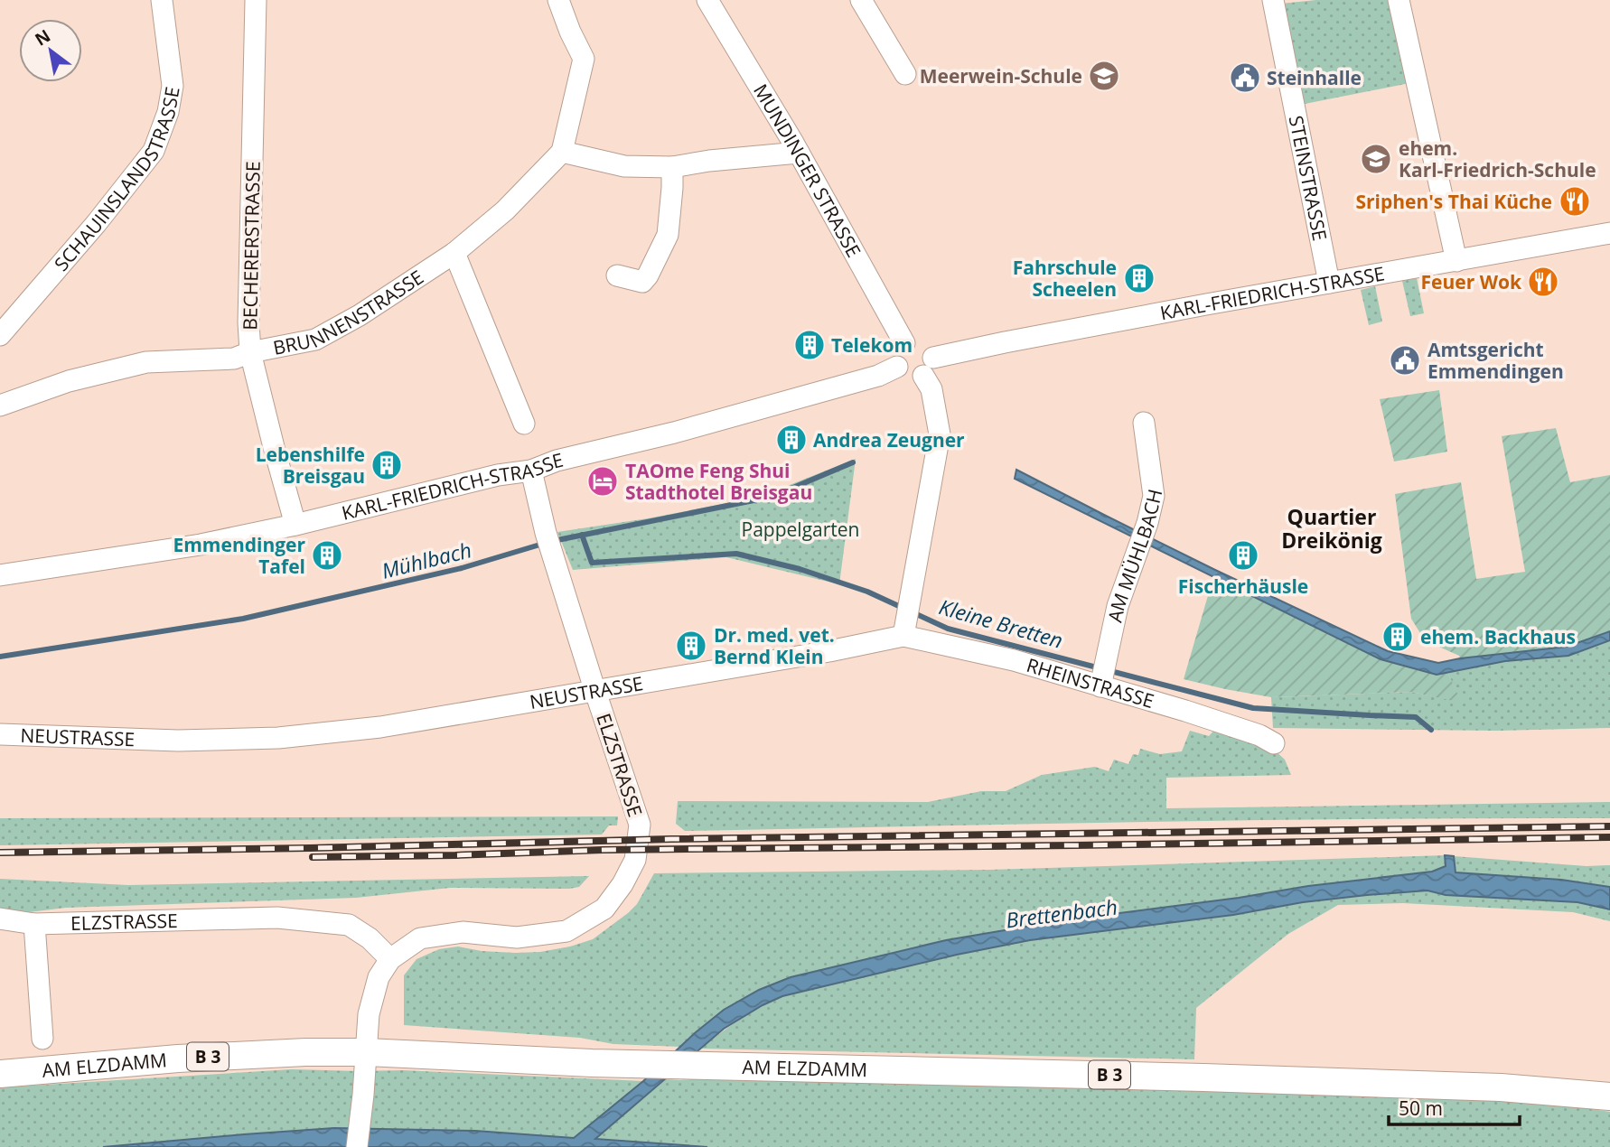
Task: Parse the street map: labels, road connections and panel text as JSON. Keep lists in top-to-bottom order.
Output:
{
  "streets": {
    "main road": ["B 3", "AM ELZDAMM"],
    "street": [
      "MUNDINGER STRASSE",
      "SCHAUINSLANDSTRASSE",
      "STEINSTRASSE",
      "BECHERERSTRASSE",
      "KARL-FRIEDRICH-STRASSE",
      "BRUNNENSTRASSE",
      "AM MÜHLBACH",
      "RHEINSTRASSE",
      "NEUSTRASSE",
      "ELZSTRASSE"
    ]
  },
  "crossings": [
    ["MUNDINGER STRASSE", "KARL-FRIEDRICH-STRASSE"],
    ["STEINSTRASSE", "KARL-FRIEDRICH-STRASSE"],
    ["BECHERERSTRASSE", "KARL-FRIEDRICH-STRASSE"],
    ["BECHERERSTRASSE", "BRUNNENSTRASSE"],
    ["KARL-FRIEDRICH-STRASSE", "ELZSTRASSE"],
    ["AM MÜHLBACH", "RHEINSTRASSE"],
    ["RHEINSTRASSE", "NEUSTRASSE"],
    ["NEUSTRASSE", "ELZSTRASSE"],
    ["ELZSTRASSE", "AM ELZDAMM"]
  ],
  "districts": ["Quartier Dreikönig"],
  "water": ["Mühlbach", "Kleine Bretten", "Brettenbach"],
  "parks": ["Pappelgarten"],
  "places": {
    "school or university": ["Meerwein-Schule", "ehem. Karl-Friedrich-Schule"],
    "public building": ["Steinhalle", "Amtsgericht Emmendingen"],
    "restaurant": ["Sriphen's Thai Küche", "Feuer Wok"],
    "building": [
      "Fahrschule Scheelen",
      "Telekom",
      "Andrea Zeugner",
      "Lebenshilfe Breisgau",
      "Emmendinger Tafel",
      "Fischerhäusle",
      "ehem. Backhaus",
      "Dr. med. vet. Bernd Klein"
    ],
    "hotel": ["TAOme Feng Shui Stadthotel Breisgau"]
  },
  "scale_bar": "50 m",
  "north": "top left"
}
